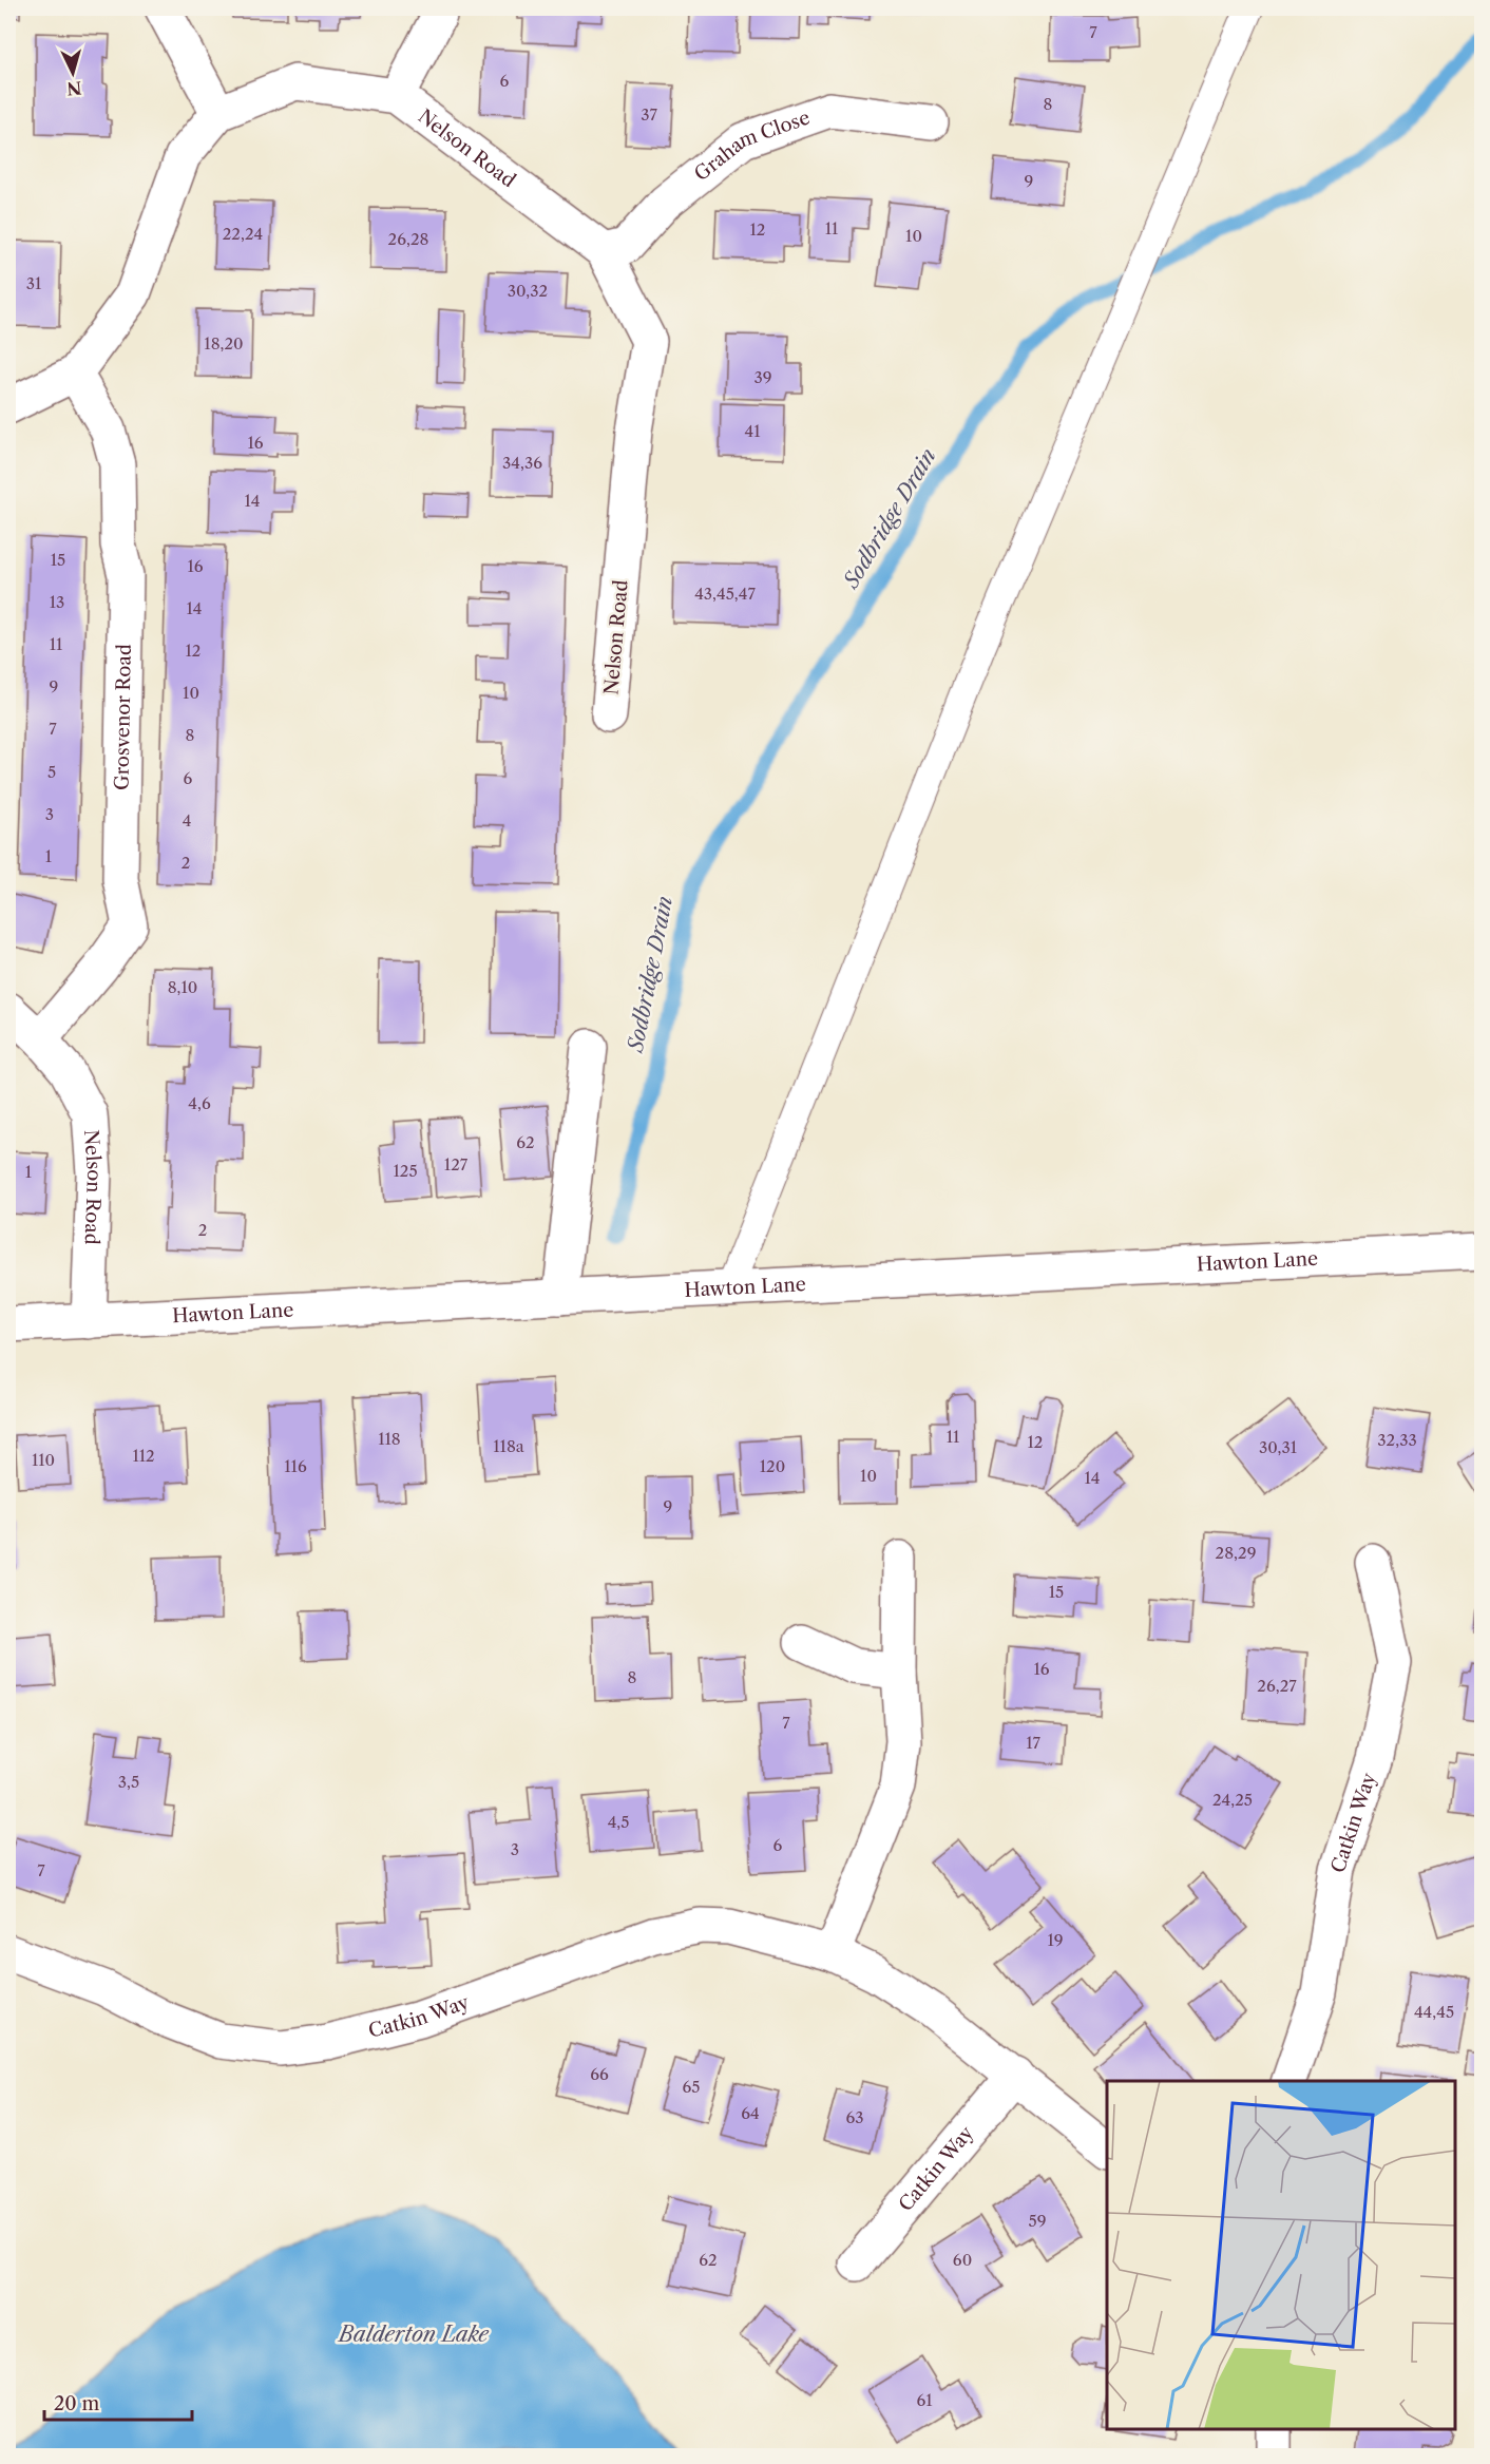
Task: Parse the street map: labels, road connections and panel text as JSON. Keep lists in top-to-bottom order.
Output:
{
  "streets": {
    "street": [
      "Graham Close",
      "Nelson Road",
      "Grosvenor Road",
      "Hawton Lane",
      "Catkin Way"
    ]
  },
  "crossings": [
    ["Graham Close", "Nelson Road"],
    ["Nelson Road", "Grosvenor Road"],
    ["Nelson Road", "Hawton Lane"]
  ],
  "water": ["Sodbridge Drain", "Balderton Lake"],
  "house_numbers": [
    "7",
    "6",
    "8",
    "37",
    "9",
    "11",
    "12",
    "22,24",
    "10",
    "26,28",
    "31",
    "30,32",
    "18,20",
    "39",
    "41",
    "16",
    "34,36",
    "14",
    "15",
    "16",
    "43,45,47",
    "13",
    "14",
    "11",
    "12",
    "9",
    "10",
    "7",
    "8",
    "5",
    "6",
    "3",
    "4",
    "1",
    "2",
    "8,10",
    "4,6",
    "62",
    "127",
    "125",
    "1",
    "2",
    "11",
    "118",
    "32,33",
    "12",
    "118a",
    "30,31",
    "112",
    "110",
    "116",
    "120",
    "10",
    "14",
    "9",
    "28,29",
    "15",
    "16",
    "8",
    "26,27",
    "7",
    "17",
    "3,5",
    "24,25",
    "4,5",
    "6",
    "3",
    "7",
    "19",
    "44,45",
    "66",
    "65",
    "64",
    "63",
    "59",
    "62",
    "60",
    "61"
  ],
  "scale_bar": "20 m",
  "north": "bottom"
}
